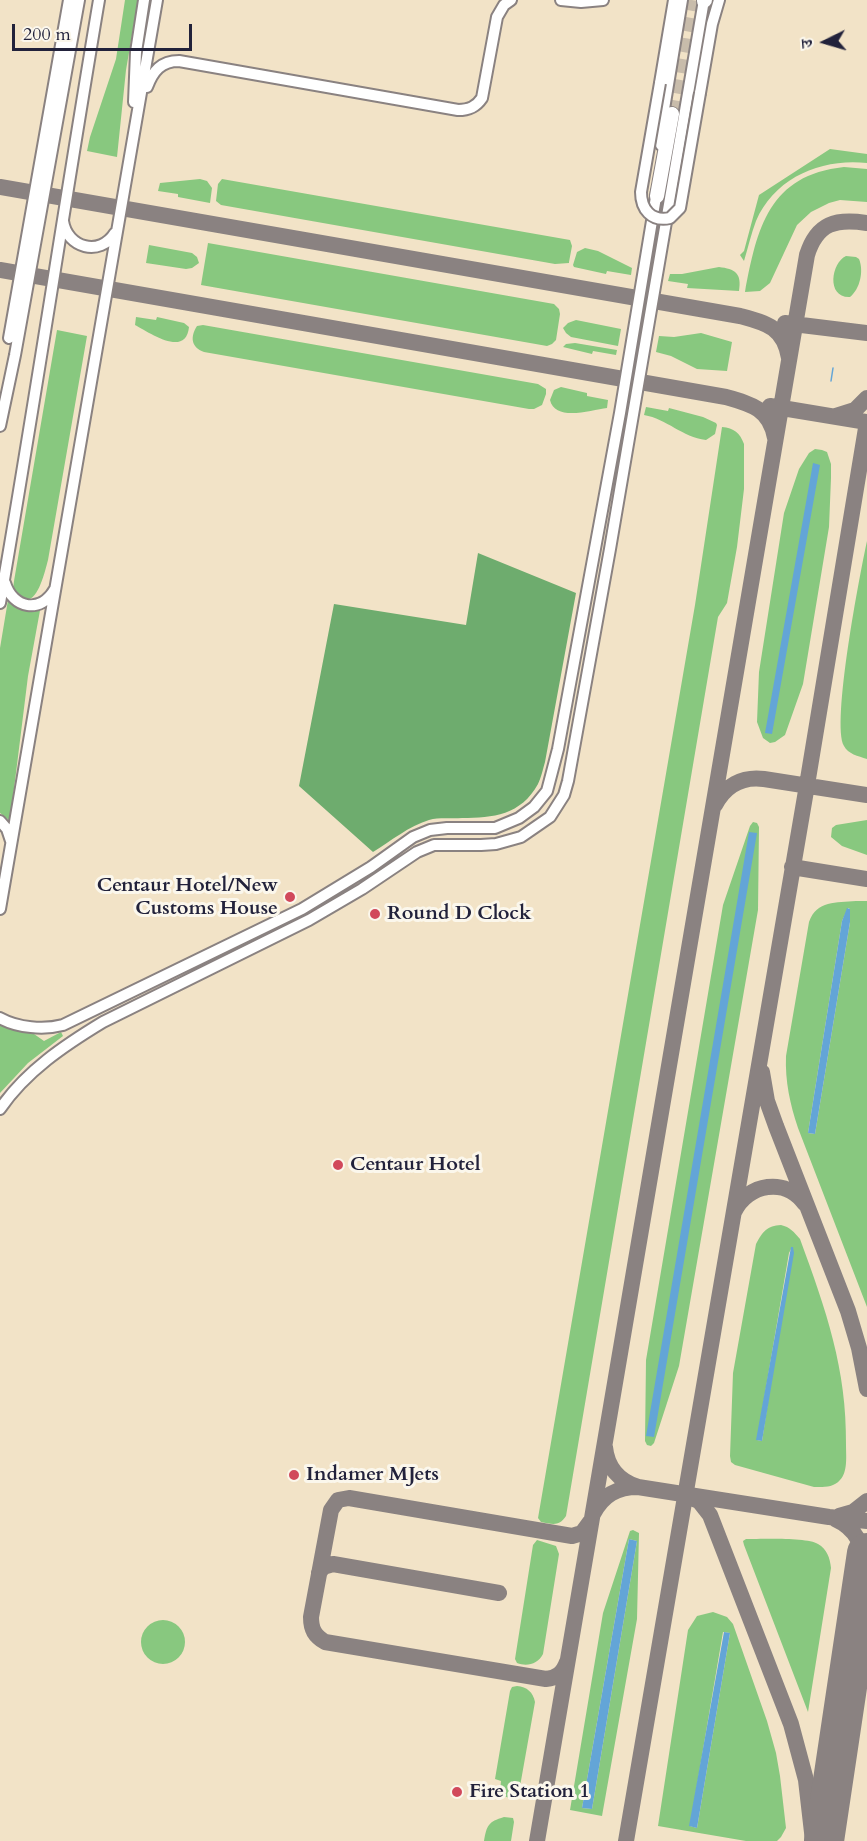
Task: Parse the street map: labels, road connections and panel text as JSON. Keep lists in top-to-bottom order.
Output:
{
  "places": [
    "Centaur Hotel/New Customs House",
    "Round D Clock",
    "Centaur Hotel",
    "Indamer MJets",
    "Fire Station 1"
  ],
  "scale_bar": "200 m",
  "north": "left"
}
